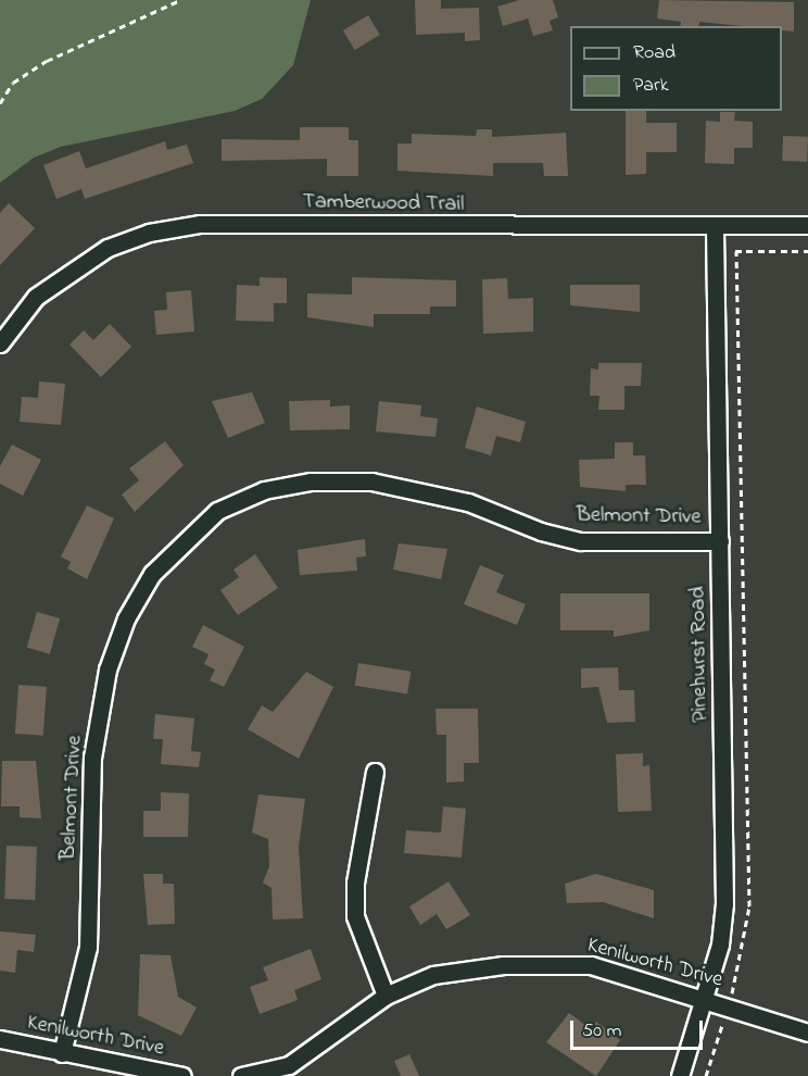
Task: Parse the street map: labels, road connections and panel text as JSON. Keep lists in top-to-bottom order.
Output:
{
  "streets": {
    "street": [
      "Tamberwood Trail",
      "Belmont Drive",
      "Pinehurst Road",
      "Kenilworth Drive"
    ]
  },
  "crossings": [
    ["Tamberwood Trail", "Pinehurst Road"],
    ["Belmont Drive", "Pinehurst Road"],
    ["Belmont Drive", "Kenilworth Drive"],
    ["Pinehurst Road", "Kenilworth Drive"]
  ],
  "legend": ["Road", "Park"],
  "scale_bar": "50 m"
}
